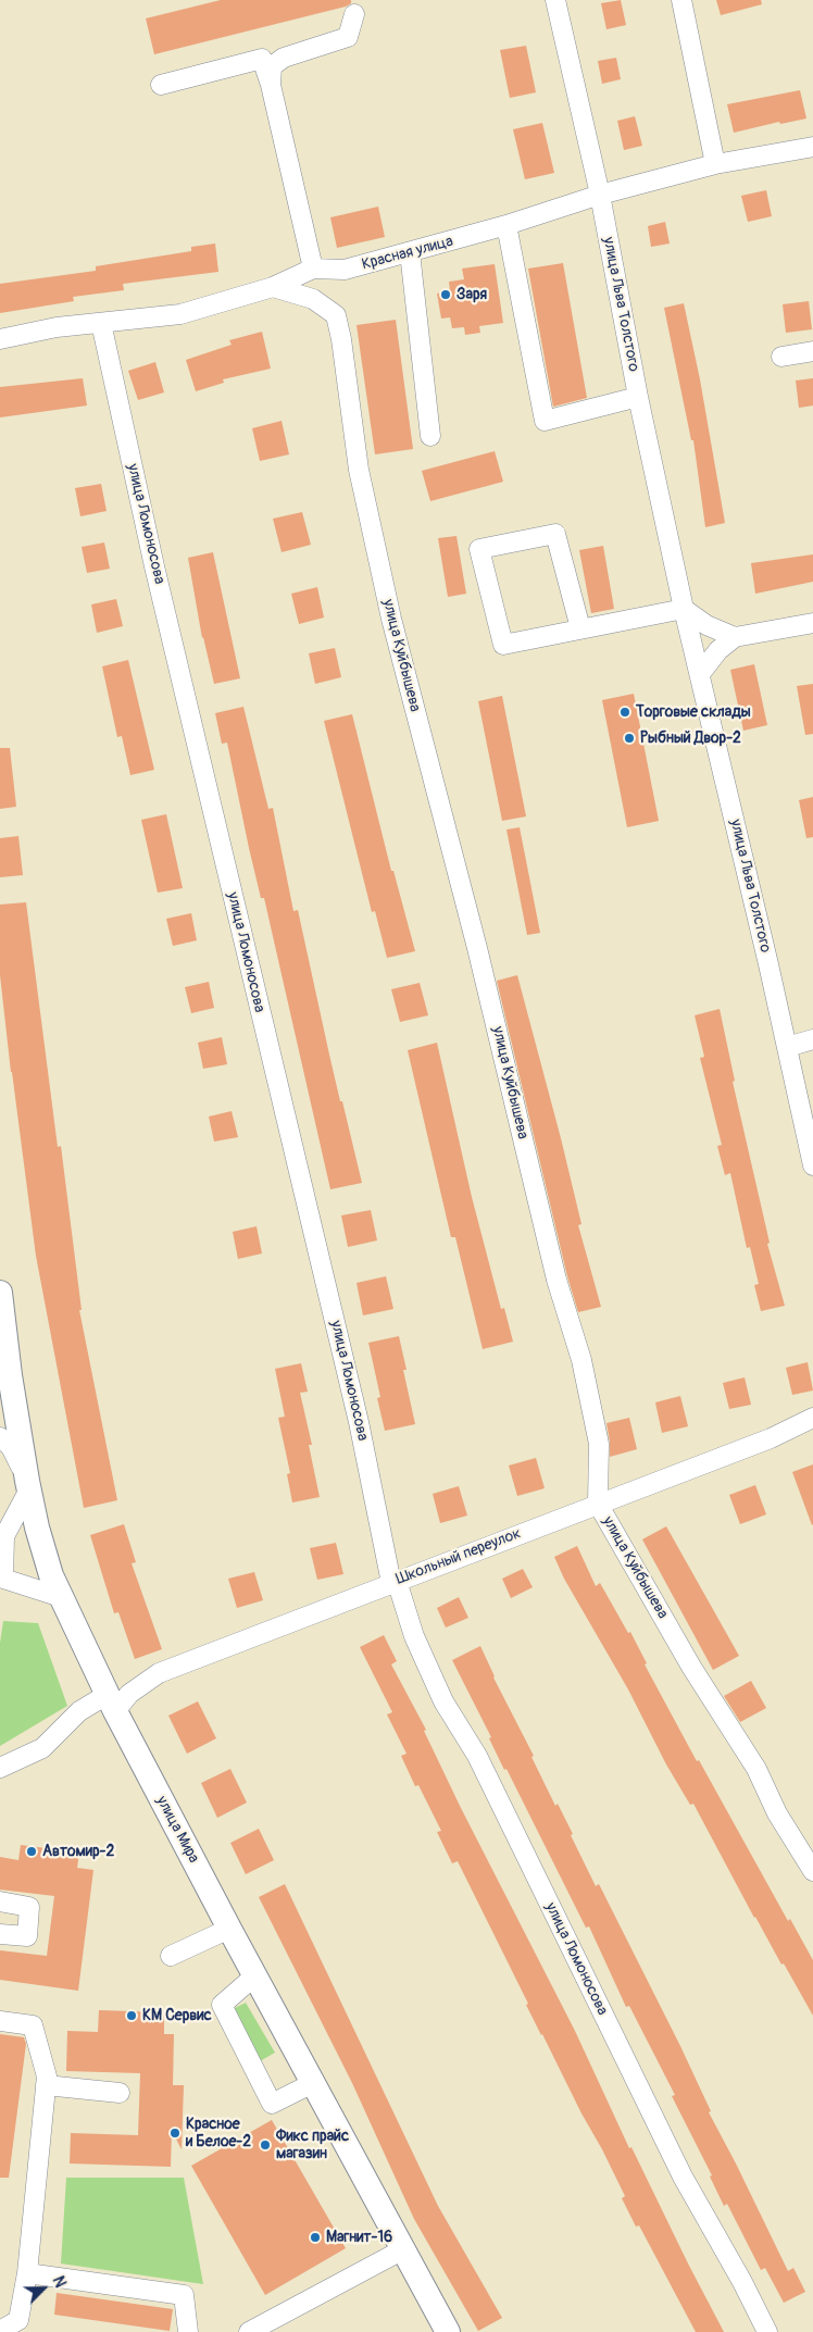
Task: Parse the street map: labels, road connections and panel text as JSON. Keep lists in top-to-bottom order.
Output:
{
  "streets": {
    "main road": ["улица Мира"],
    "street": [
      "Красная улица",
      "улица Льва Толстого",
      "улица Ломоносова",
      "улица Куйбышева",
      "Школьный переулок"
    ]
  },
  "crossings": [
    ["Красная улица", "улица Льва Толстого"],
    ["Красная улица", "улица Ломоносова"],
    ["Красная улица", "улица Куйбышева"],
    ["улица Ломоносова", "Школьный переулок"],
    ["улица Куйбышева", "Школьный переулок"],
    ["Школьный переулок", "улица Мира"]
  ],
  "places": [
    "Заря",
    "Торговые склады",
    "Рыбный Двор-2",
    "Автомир-2",
    "КМ Сервис",
    "Красное и Белое-2",
    "Фикс прайс магазин",
    "Магнит-16"
  ],
  "north": "top right"
}
